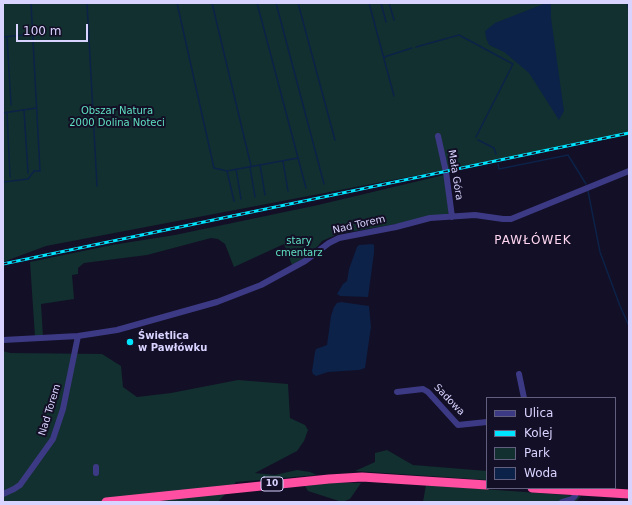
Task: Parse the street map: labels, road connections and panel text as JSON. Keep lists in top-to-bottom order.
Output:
{
  "streets": {
    "highway": ["10"],
    "street": ["Mała Góra", "Nad Torem", "Sadowa"]
  },
  "crossings": [
    ["Mała Góra", "Nad Torem"]
  ],
  "districts": ["PAWŁÓWEK"],
  "parks": ["Obszar Natura 2000 Dolina Noteci", "stary cmentarz"],
  "places": ["Świetlica w Pawłówku"],
  "legend": [
    "Ulica",
    "Kolej",
    "Park",
    "Woda"
  ],
  "scale_bar": "100 m"
}
